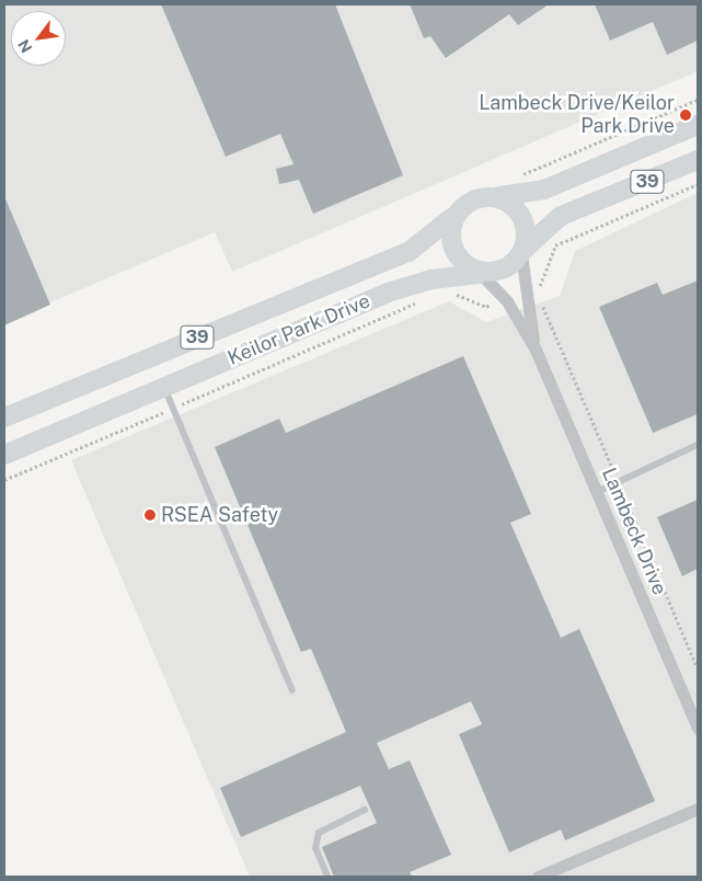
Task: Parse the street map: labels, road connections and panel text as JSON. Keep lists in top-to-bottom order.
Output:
{
  "streets": {
    "main road": ["39", "Keilor Park Drive"],
    "street": ["Lambeck Drive"]
  },
  "crossings": [
    ["39", "Keilor Park Drive"],
    ["39", "Lambeck Drive"],
    ["Keilor Park Drive", "Lambeck Drive"]
  ],
  "places": ["Lambeck Drive/Keilor Park Drive", "RSEA Safety"],
  "north": "bottom left"
}
